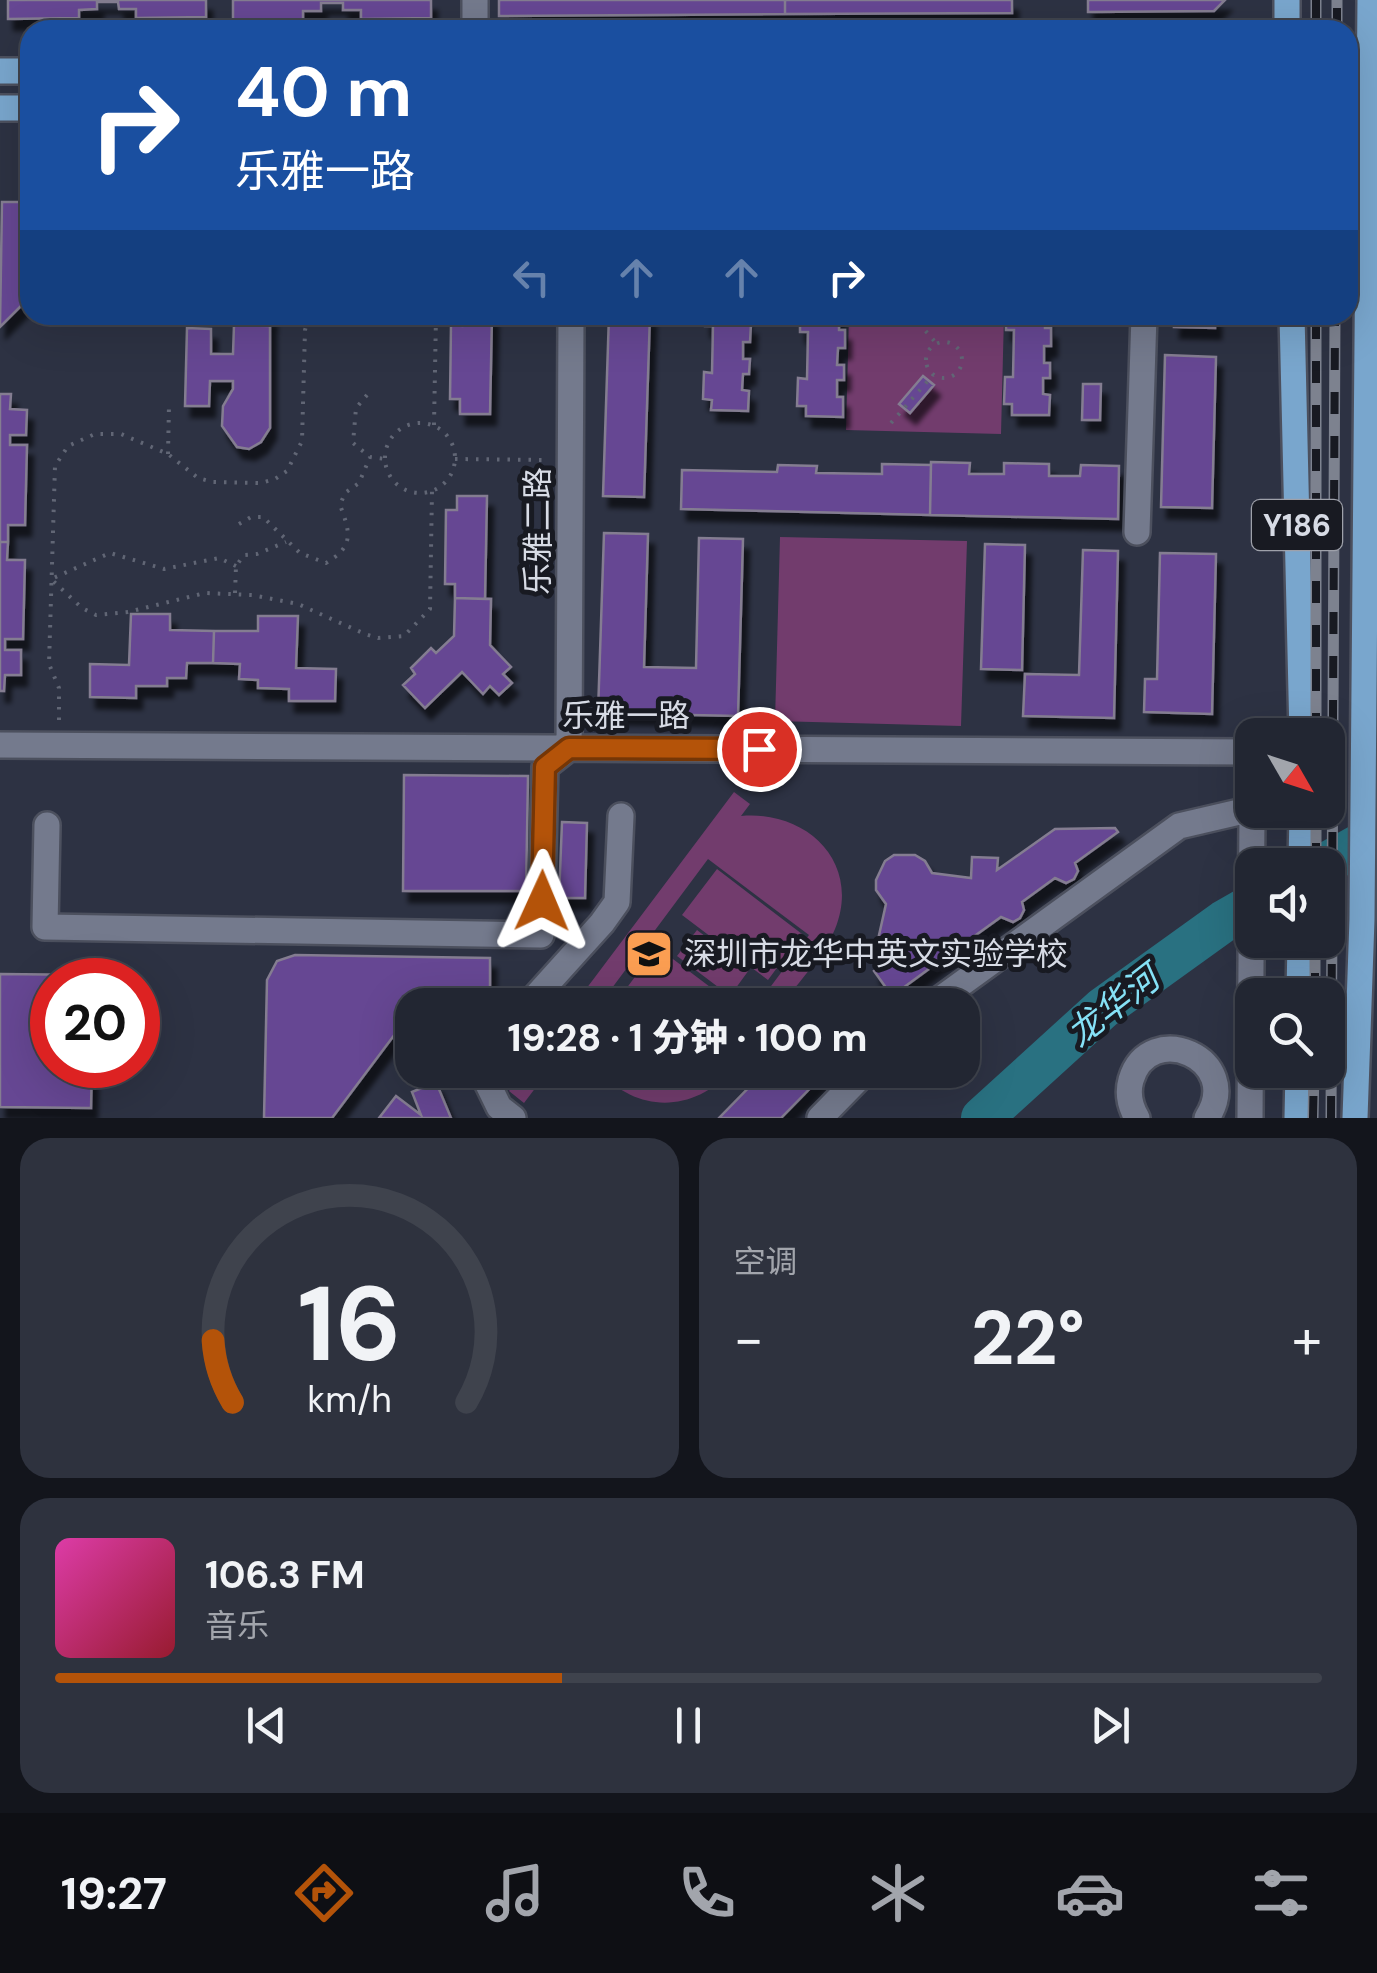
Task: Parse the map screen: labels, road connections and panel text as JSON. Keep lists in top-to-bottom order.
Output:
{
  "streets": {
    "main road": ["Y186"],
    "street": ["乐雅二路", "乐雅一路"]
  },
  "crossings": [
    ["乐雅二路", "乐雅一路"]
  ],
  "water": ["龙华河"],
  "places": {
    "school or university": ["深圳市龙华中英文实验学校"]
  },
  "north": "bottom right",
  "page": {
    "turn": ["40 m", "乐雅一路"],
    "limit": "20",
    "trip": "19:28 · 1 分钟 · 100 m",
    "tile": "空调",
    "heat": ["−", "22°", "+"],
    "song": ["106.3 FM", "音乐"],
    "tabs": "19:27",
    "gauge": ["16", "km/h"]
  }
}
